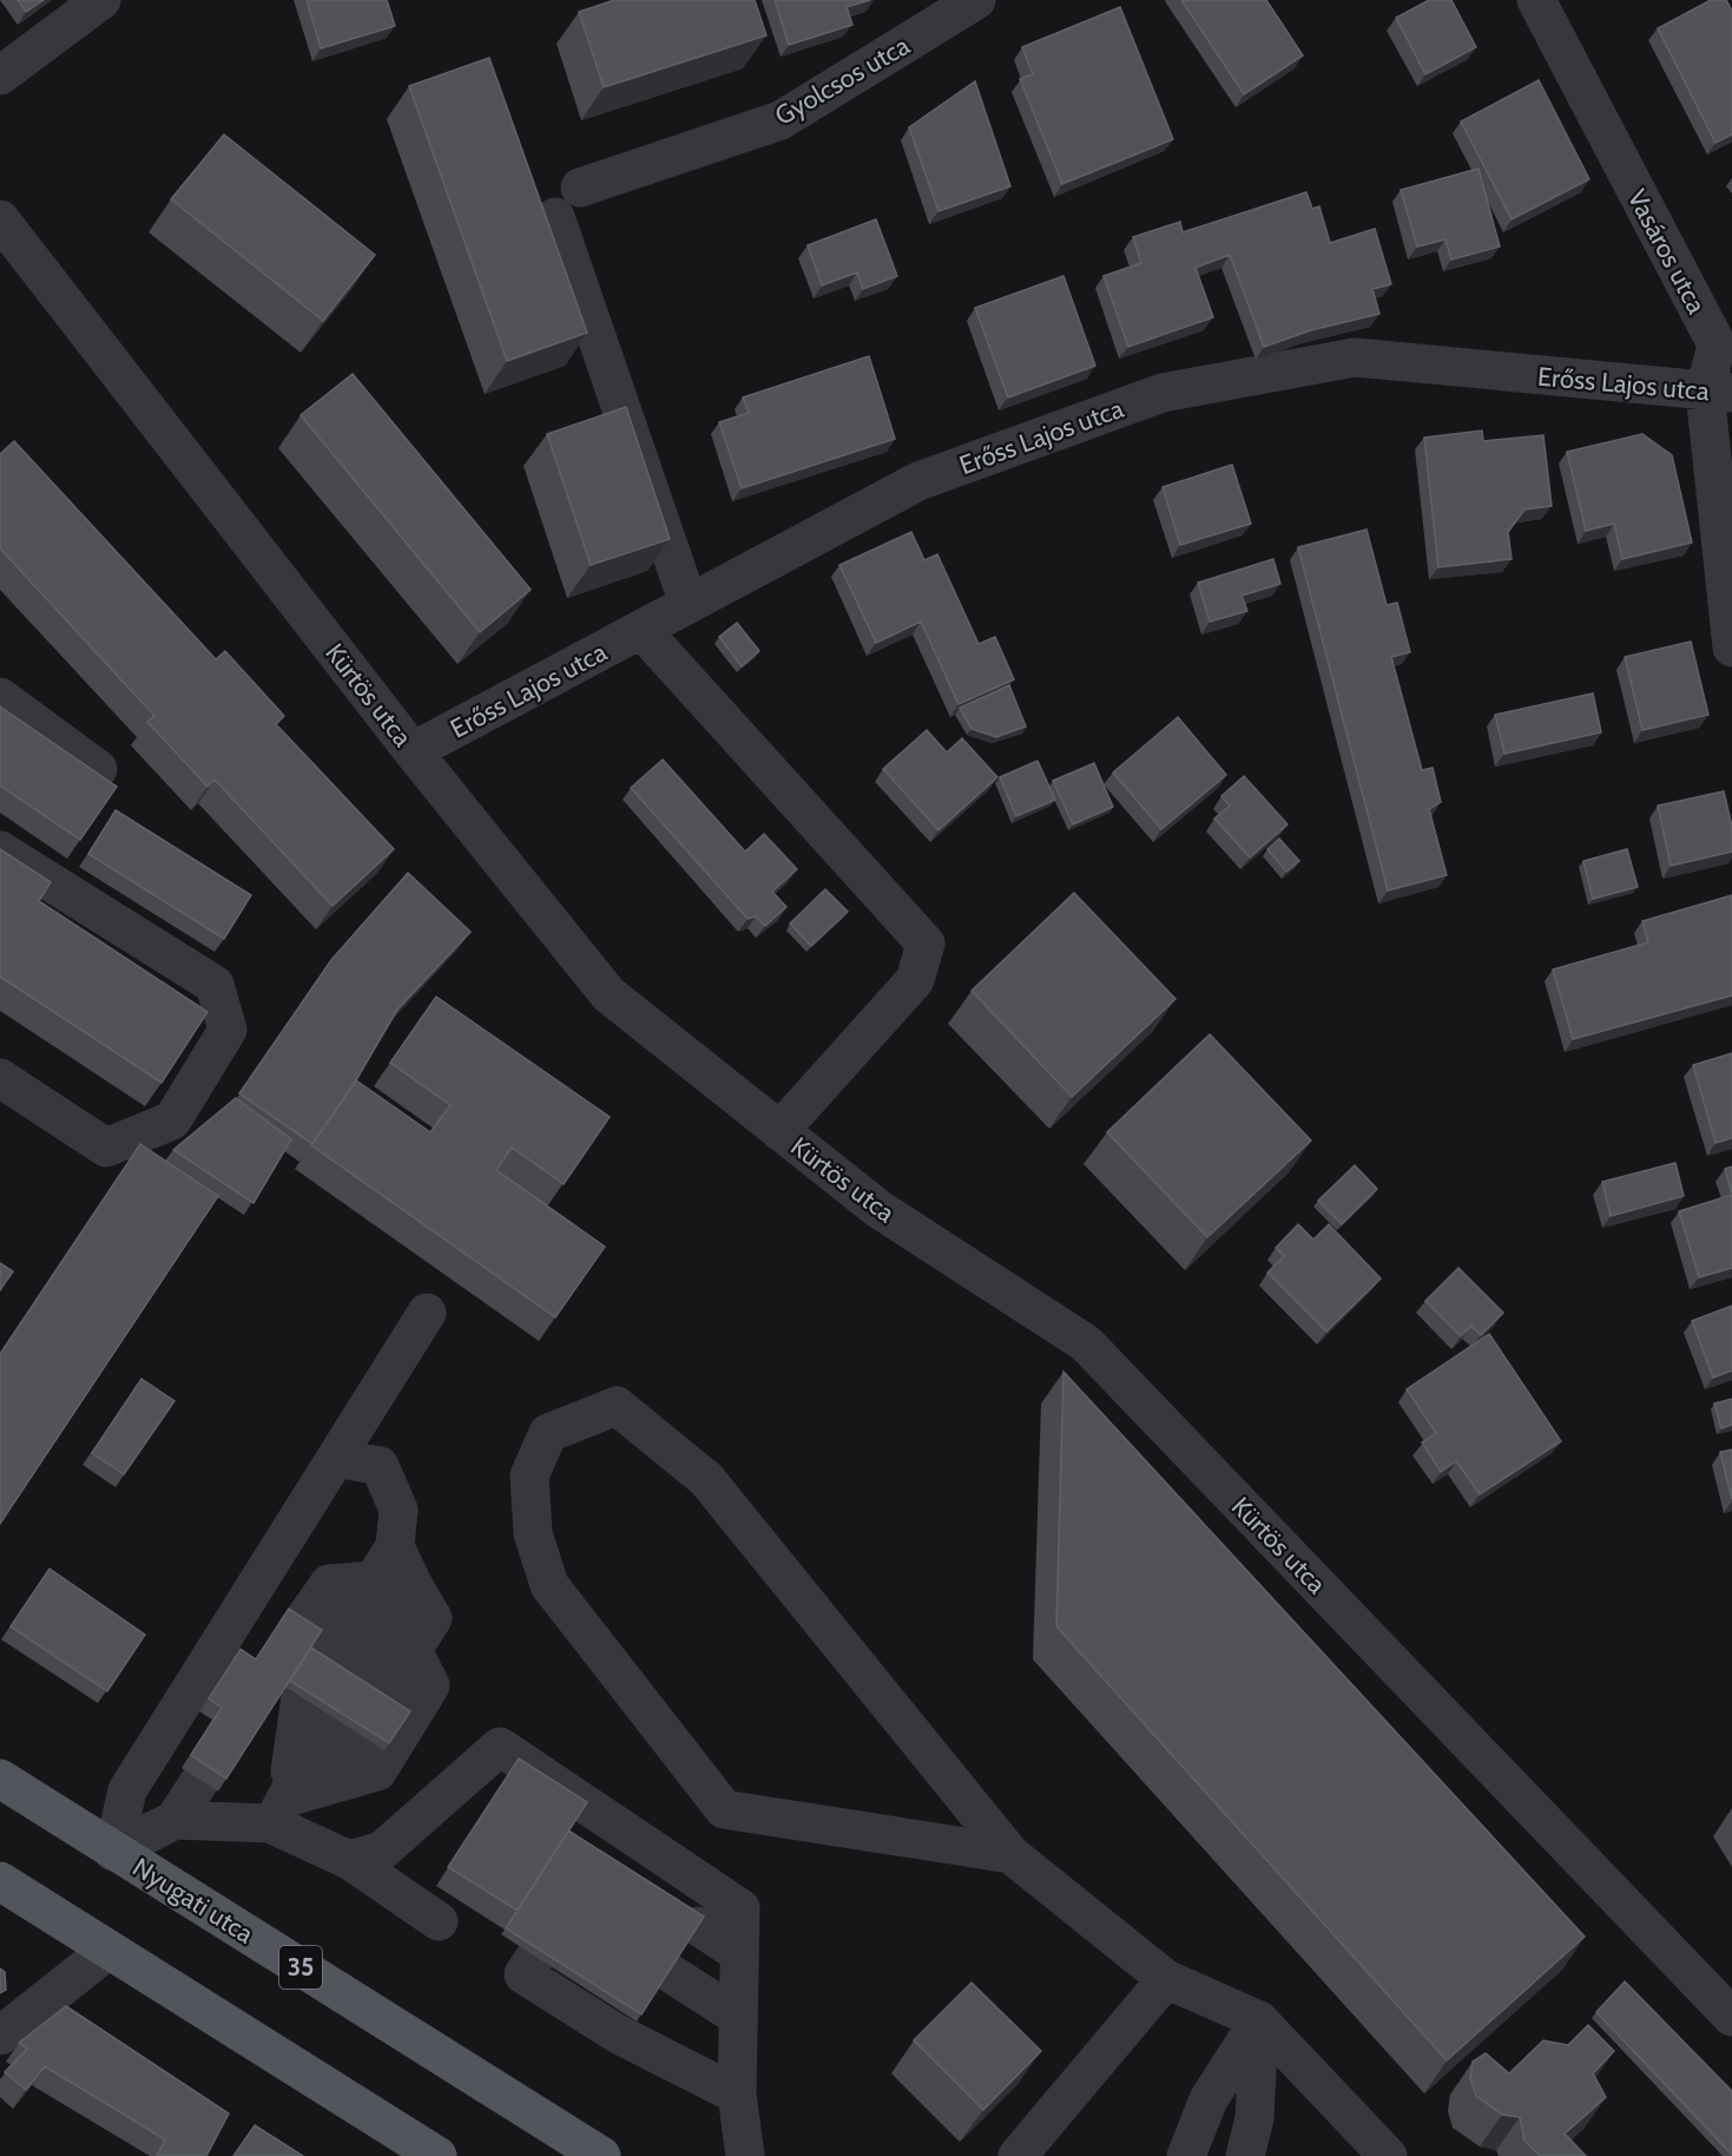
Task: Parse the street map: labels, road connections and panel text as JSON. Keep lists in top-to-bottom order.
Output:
{
  "streets": {
    "main road": ["Nyugati utca", "35"],
    "street": [
      "Gyolcsos utca",
      "Vasáros utca",
      "Erőss Lajos utca",
      "Kürtös utca"
    ]
  },
  "crossings": [
    ["Vasáros utca", "Erőss Lajos utca"],
    ["Erőss Lajos utca", "Kürtös utca"]
  ]
}
